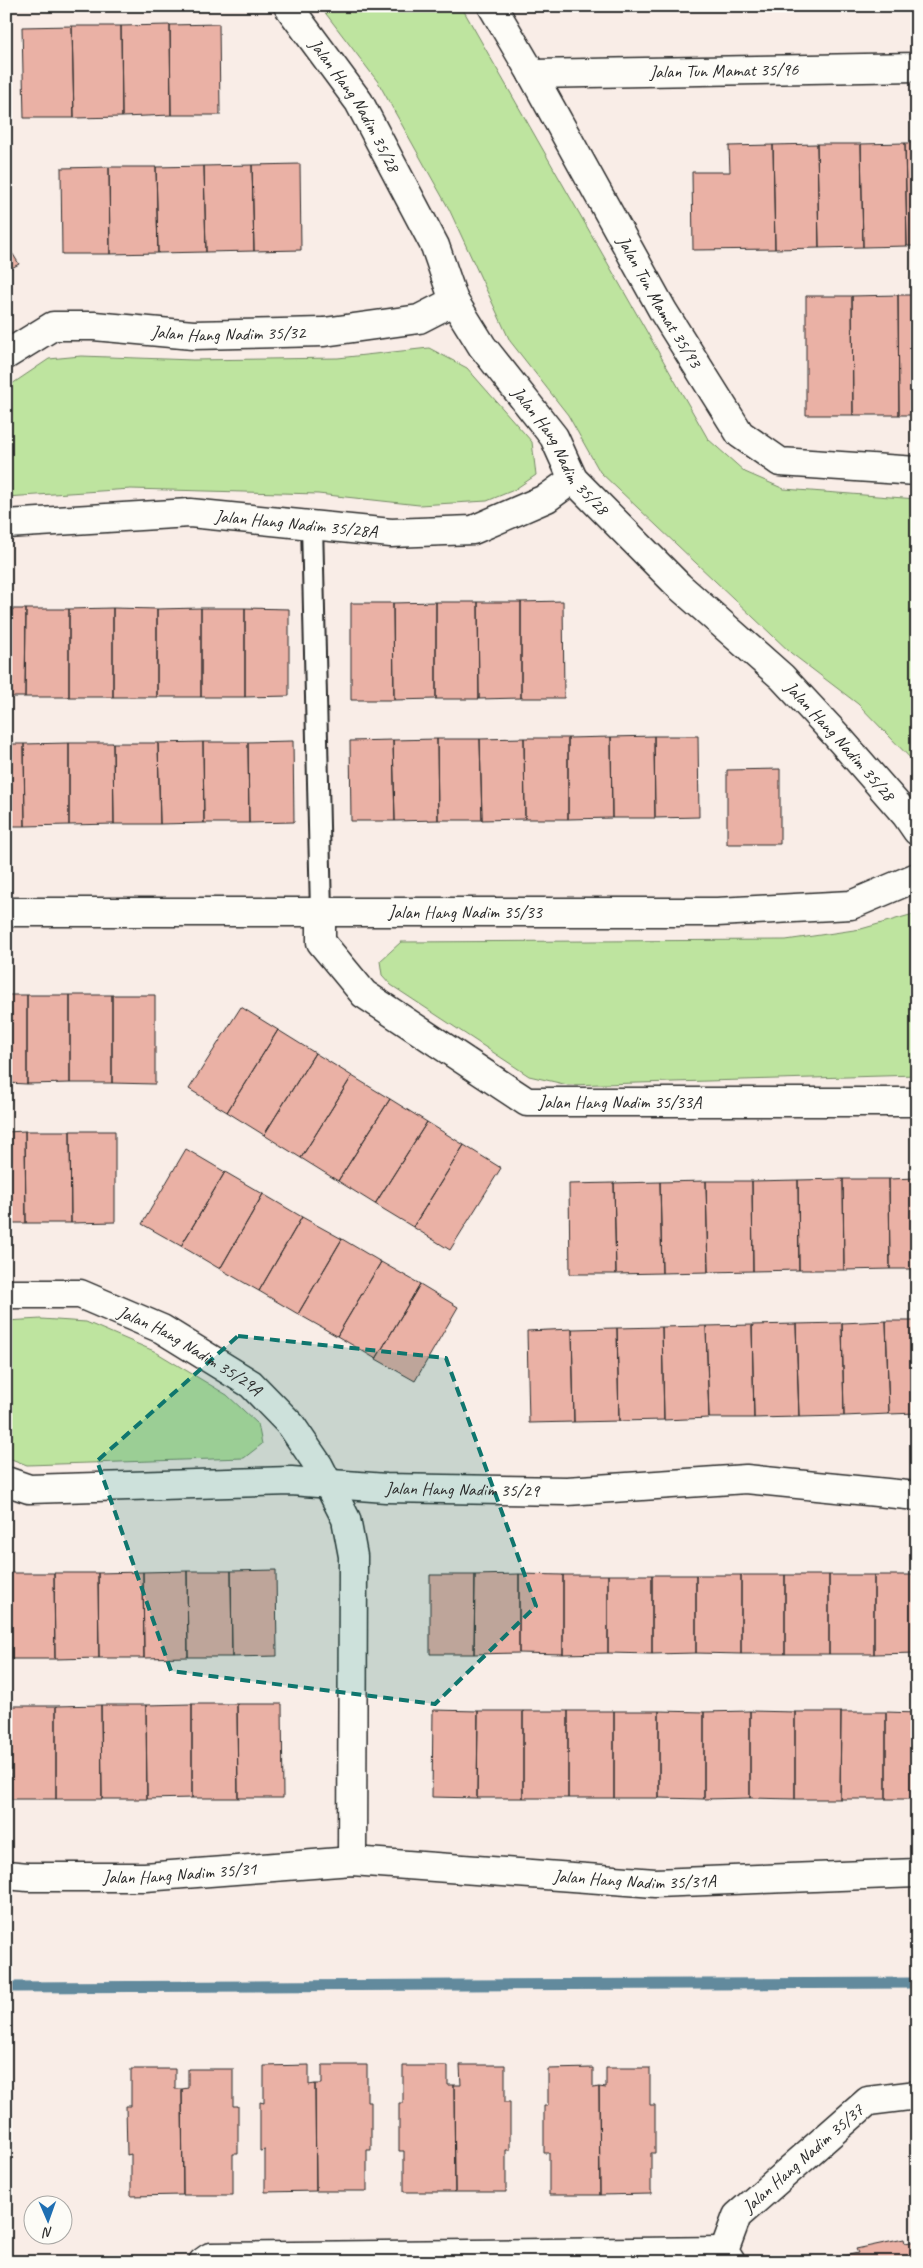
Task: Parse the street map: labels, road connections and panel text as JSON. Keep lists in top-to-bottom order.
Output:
{
  "streets": {
    "street": [
      "Jalan Tun Mamat 35/96",
      "Jalan Hang Nadim 35/28",
      "Jalan Tun Mamat 35/93",
      "Jalan Hang Nadim 35/32",
      "Jalan Hang Nadim 35/28A",
      "Jalan Hang Nadim 35/33",
      "Jalan Hang Nadim 35/33A",
      "Jalan Hang Nadim 35/29A",
      "Jalan Hang Nadim 35/29",
      "Jalan Hang Nadim 35/31",
      "Jalan Hang Nadim 35/31A",
      "Jalan Hang Nadim 35/37"
    ]
  },
  "crossings": [
    ["Jalan Tun Mamat 35/96", "Jalan Tun Mamat 35/93"],
    ["Jalan Hang Nadim 35/28", "Jalan Hang Nadim 35/32"],
    ["Jalan Hang Nadim 35/28", "Jalan Hang Nadim 35/28A"],
    ["Jalan Hang Nadim 35/33", "Jalan Hang Nadim 35/33A"],
    ["Jalan Hang Nadim 35/29A", "Jalan Hang Nadim 35/29"],
    ["Jalan Hang Nadim 35/29A", "Jalan Hang Nadim 35/31"],
    ["Jalan Hang Nadim 35/29A", "Jalan Hang Nadim 35/31A"],
    ["Jalan Hang Nadim 35/31", "Jalan Hang Nadim 35/31A"]
  ],
  "north": "bottom"
}
